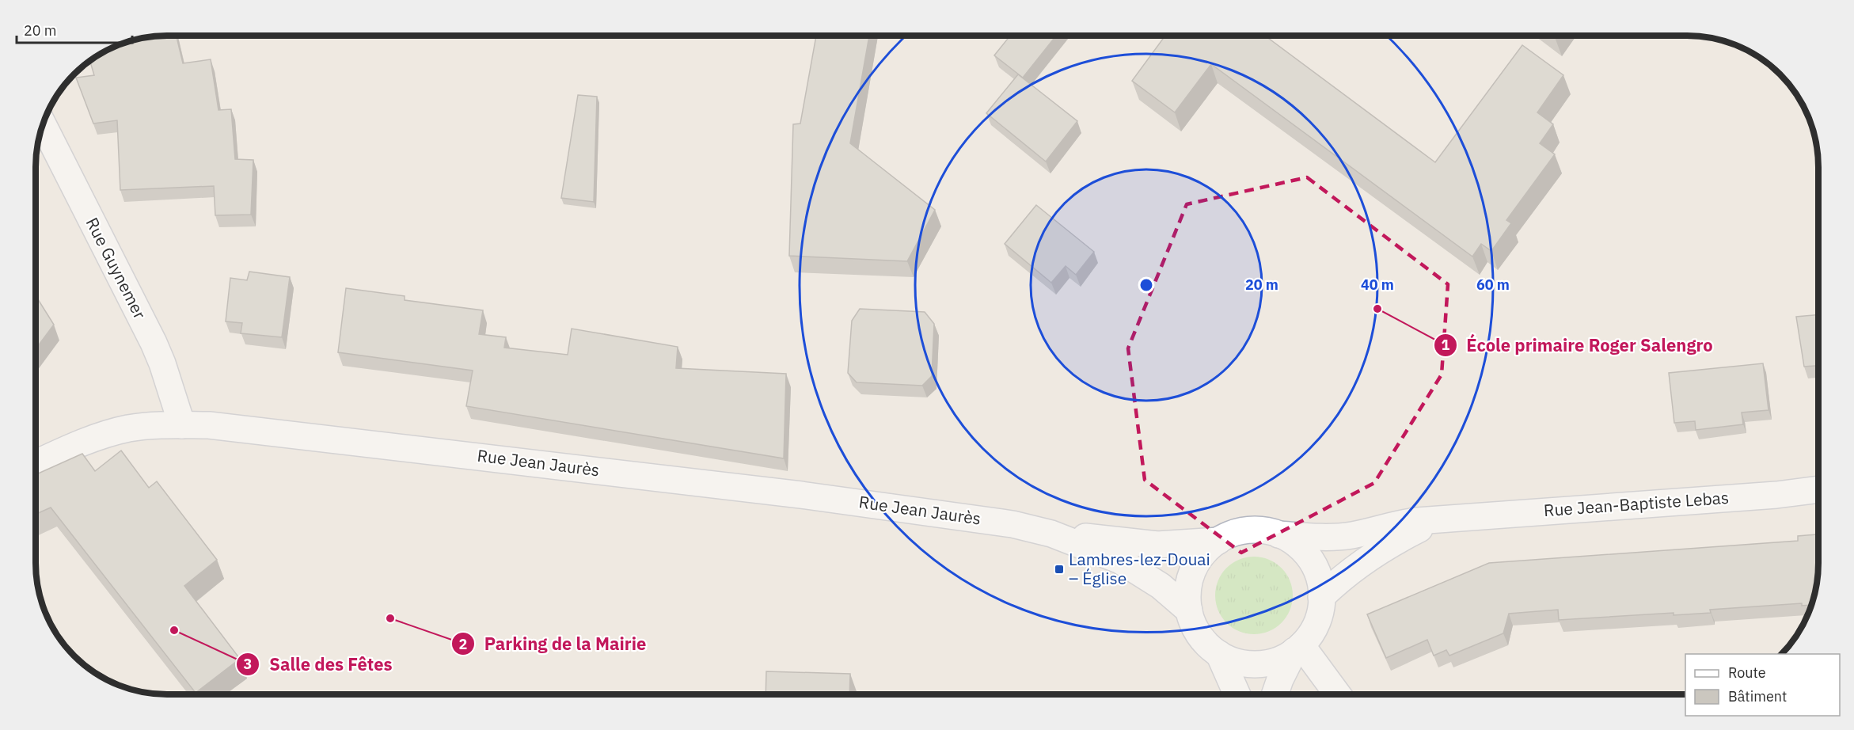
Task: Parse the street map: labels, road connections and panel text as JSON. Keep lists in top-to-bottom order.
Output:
{
  "streets": {
    "street": ["Rue Guynemer", "Rue Jean Jaurès", "Rue Jean-Baptiste Lebas"]
  },
  "crossings": [
    ["Rue Guynemer", "Rue Jean Jaurès"],
    ["Rue Jean Jaurès", "Rue Jean-Baptiste Lebas"]
  ],
  "places": {
    "other": ["École primaire Roger Salengro", "Parking de la Mairie", "Salle des Fêtes"],
    "transit": ["Lambres-lez-Douai – Église"]
  },
  "legend": ["Route", "Bâtiment"],
  "scale_bar": "20 m",
  "rings": ["20 m", "40 m", "60 m"]
}
